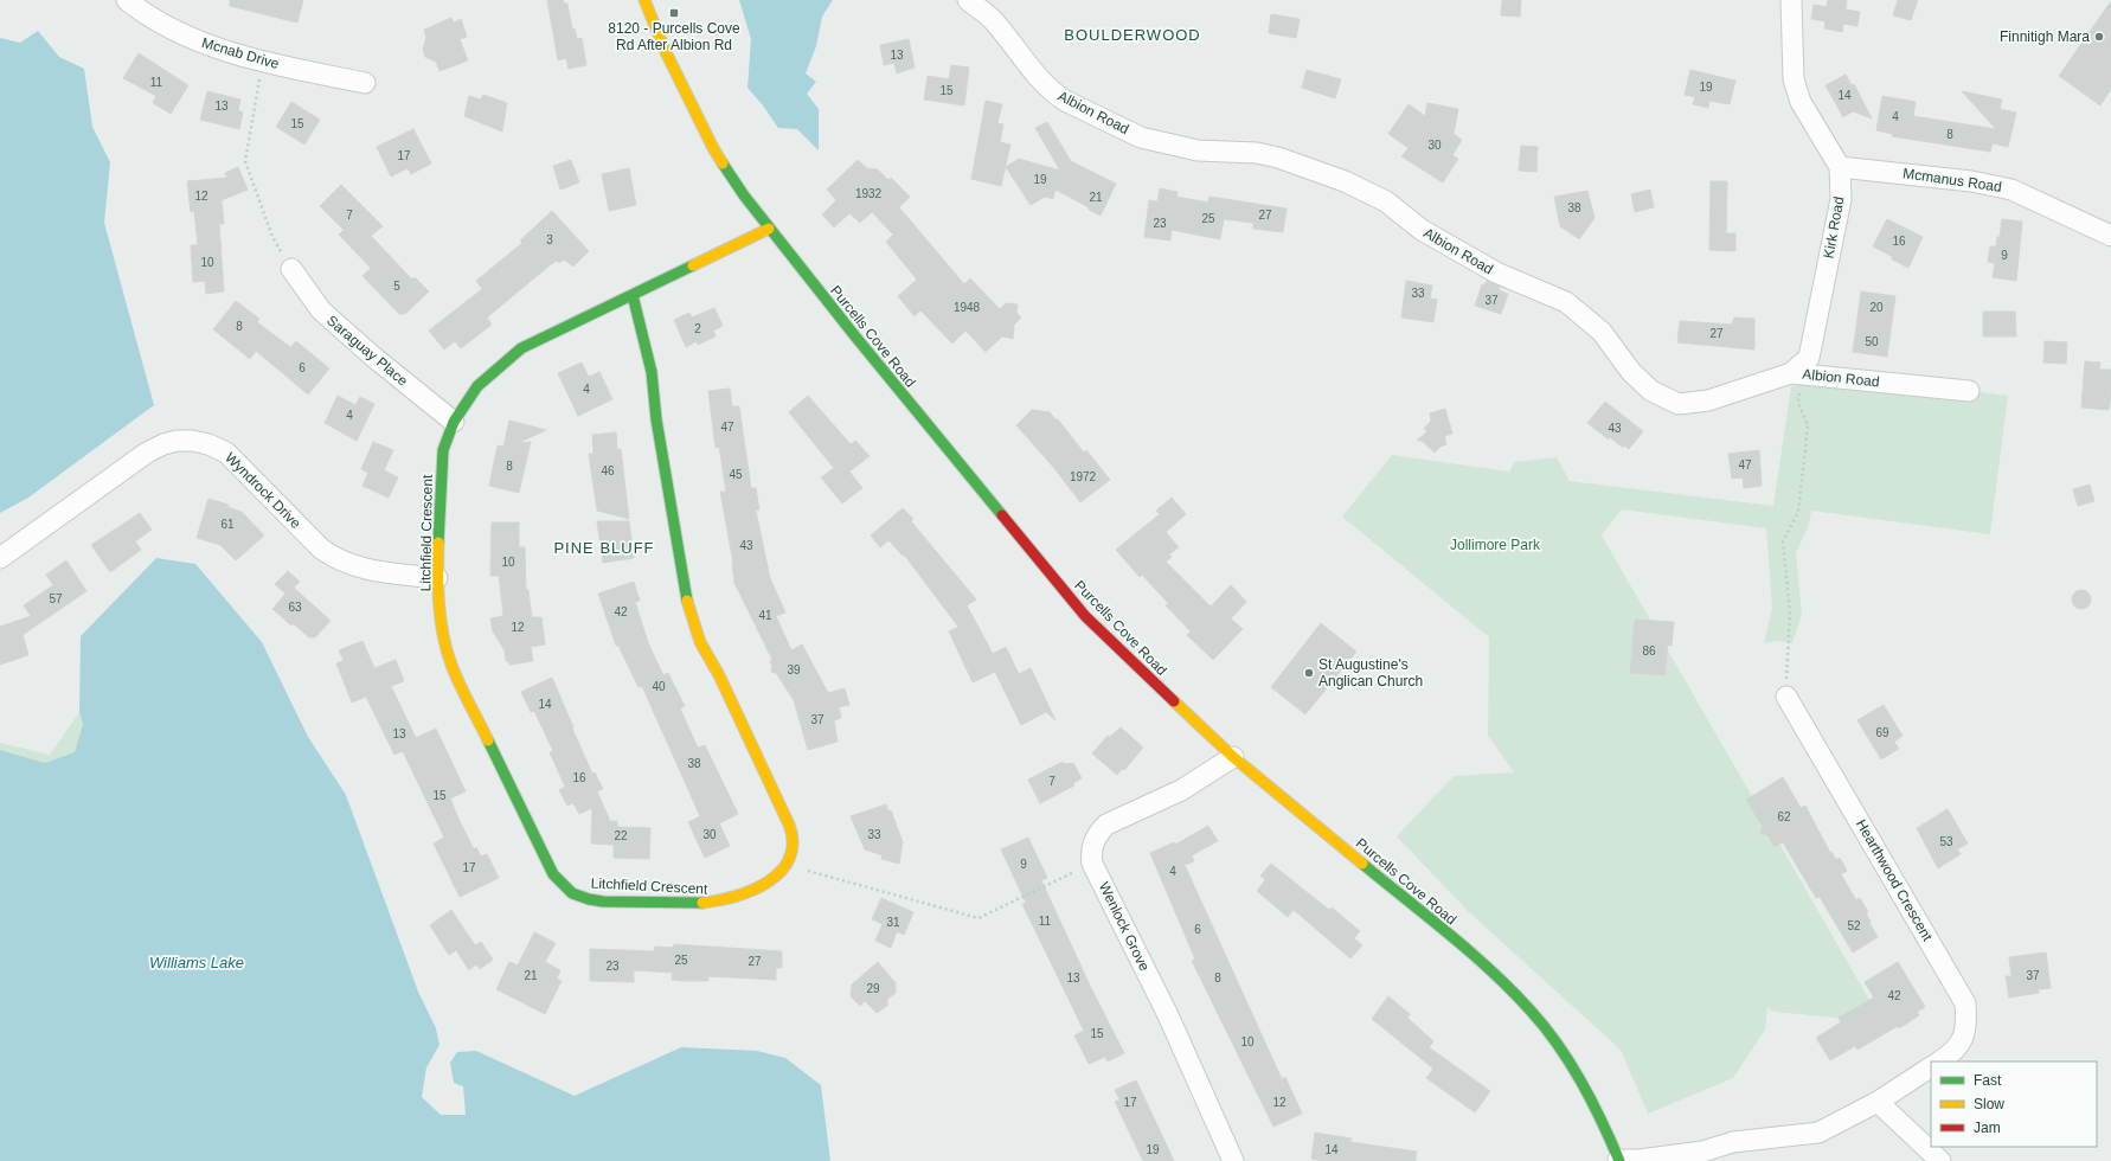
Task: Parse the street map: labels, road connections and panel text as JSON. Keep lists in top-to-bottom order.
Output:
{
  "streets": {
    "street": [
      "Mcnab Drive",
      "Albion Road",
      "Mcmanus Road",
      "Kirk Road",
      "Purcells Cove Road",
      "Saraguay Place",
      "Wyndrock Drive",
      "Litchfield Crescent",
      "Hearthwood Crescent",
      "Wenlock Grove"
    ]
  },
  "crossings": [
    ["Albion Road", "Kirk Road"],
    ["Mcmanus Road", "Kirk Road"],
    ["Purcells Cove Road", "Litchfield Crescent"],
    ["Saraguay Place", "Litchfield Crescent"],
    ["Wyndrock Drive", "Litchfield Crescent"]
  ],
  "districts": ["BOULDERWOOD", "PINE BLUFF"],
  "water": ["Williams Lake"],
  "parks": ["Jollimore Park"],
  "places": {
    "transit": ["8120 - Purcells Cove Rd After Albion Rd"],
    "other": ["Finnitigh Mara", "St Augustine's Anglican Church"]
  },
  "house_numbers": [
    "13",
    "11",
    "19",
    "15",
    "14",
    "13",
    "4",
    "15",
    "8",
    "30",
    "17",
    "19",
    "1932",
    "12",
    "21",
    "38",
    "7",
    "27",
    "25",
    "23",
    "3",
    "16",
    "9",
    "10",
    "5",
    "33",
    "37",
    "1948",
    "20",
    "8",
    "2",
    "27",
    "50",
    "6",
    "4",
    "4",
    "47",
    "43",
    "47",
    "8",
    "46",
    "45",
    "1972",
    "61",
    "43",
    "10",
    "57",
    "63",
    "42",
    "41",
    "12",
    "86",
    "39",
    "40",
    "14",
    "37",
    "69",
    "13",
    "38",
    "16",
    "7",
    "15",
    "62",
    "30",
    "33",
    "22",
    "53",
    "9",
    "17",
    "4",
    "11",
    "31",
    "52",
    "6",
    "25",
    "27",
    "23",
    "21",
    "37",
    "13",
    "8",
    "29",
    "42",
    "15",
    "10",
    "17",
    "12",
    "19",
    "14"
  ],
  "legend": ["Fast", "Slow", "Jam"]
}
